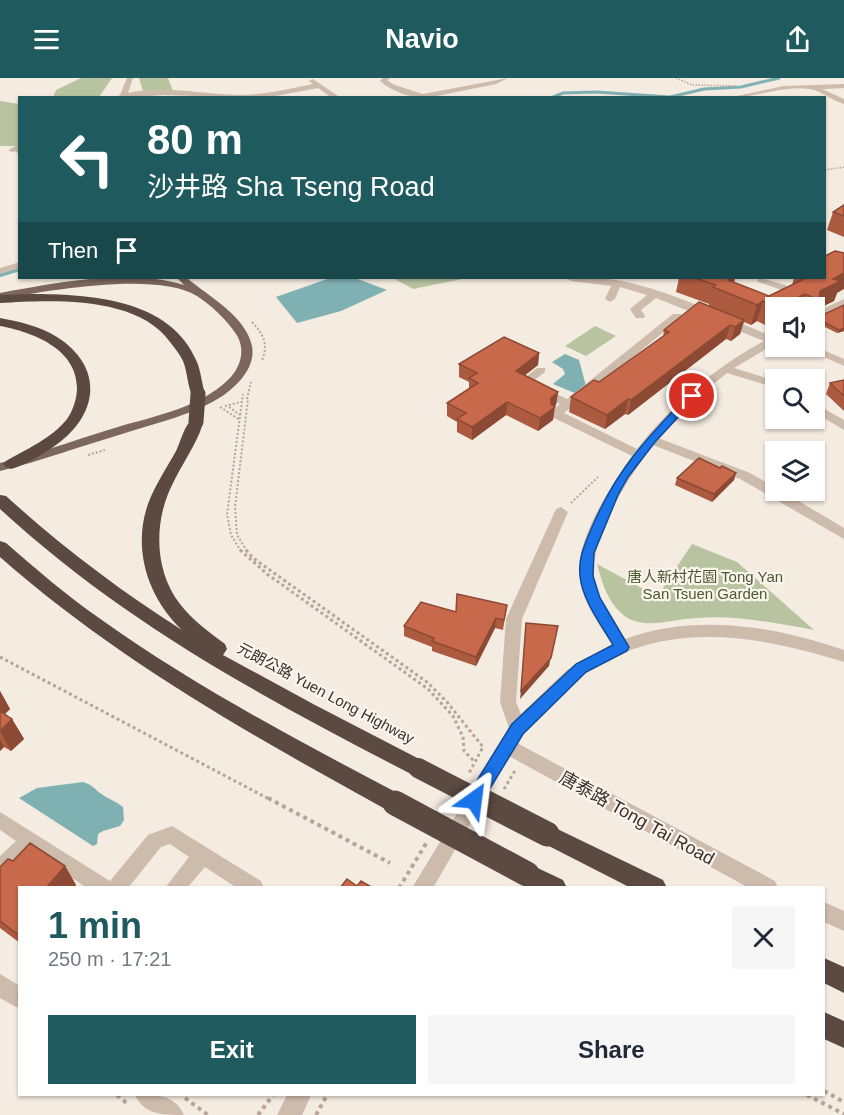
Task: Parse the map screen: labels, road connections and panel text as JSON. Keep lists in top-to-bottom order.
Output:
{
  "streets": {
    "highway": ["元朗公路 Yuen Long Highway"],
    "street": ["唐泰路 Tong Tai Road"]
  },
  "parks": ["唐人新村花園 Tong Yan San Tsuen Garden"],
  "page": {
    "header": "Navio",
    "turn": ["80 m", "沙井路 Sha Tseng Road"],
    "then": "Then",
    "heading": ["1 min", "250 m · 17:21"],
    "buttons": ["Exit", "Share"]
  }
}
